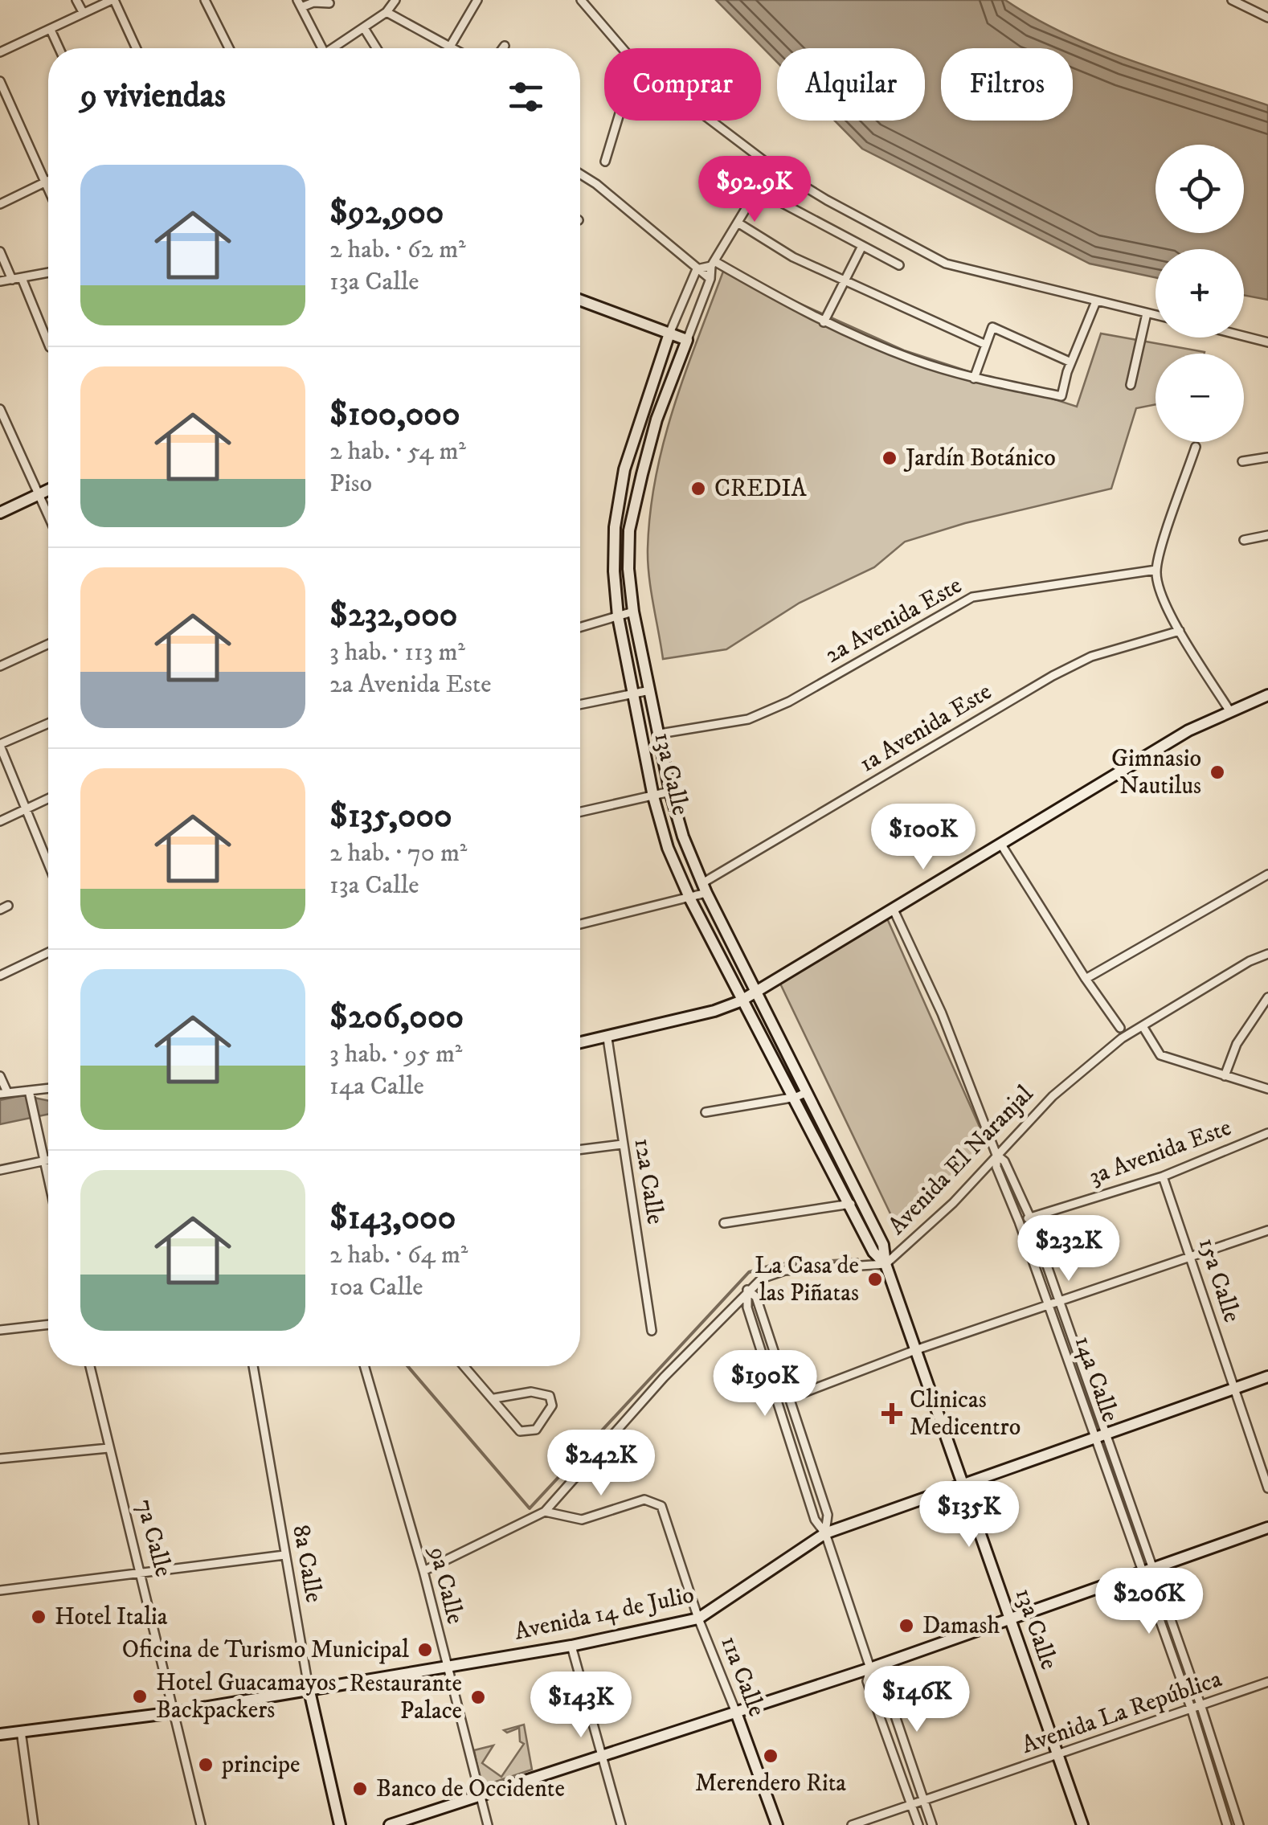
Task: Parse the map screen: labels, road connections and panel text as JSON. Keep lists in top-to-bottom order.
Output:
{
  "streets": {
    "street": [
      "2a Avenida Este",
      "1a Avenida Este",
      "13a Calle",
      "3a Avenida Este",
      "Avenida El Naranjal",
      "12a Calle",
      "15a Calle",
      "14a Calle",
      "7a Calle",
      "8a Calle",
      "9a Calle",
      "Avenida 14 de Julio",
      "11a Calle",
      "Avenida La República"
    ]
  },
  "crossings": [
    ["2a Avenida Este", "13a Calle"],
    ["1a Avenida Este", "13a Calle"],
    ["13a Calle", "Avenida El Naranjal"],
    ["13a Calle", "Avenida 14 de Julio"],
    ["13a Calle", "Avenida La República"],
    ["3a Avenida Este", "15a Calle"],
    ["3a Avenida Este", "14a Calle"],
    ["Avenida El Naranjal", "14a Calle"],
    ["Avenida El Naranjal", "9a Calle"],
    ["Avenida El Naranjal", "11a Calle"],
    ["15a Calle", "Avenida 14 de Julio"],
    ["14a Calle", "Avenida 14 de Julio"],
    ["14a Calle", "Avenida La República"],
    ["7a Calle", "Avenida 14 de Julio"],
    ["8a Calle", "Avenida 14 de Julio"],
    ["9a Calle", "Avenida 14 de Julio"],
    ["Avenida 14 de Julio", "11a Calle"]
  ],
  "places": {
    "other": [
      "Jardín Botánico",
      "CREDIA",
      "Gimnasio Nautilus",
      "La Casa de las Piñatas",
      "Hotel Italia",
      "Damash",
      "Oficina de Turismo Municipal",
      "Hotel Guacamayos Backpackers",
      "Restaurante Palace",
      "Merendero Rita",
      "principe",
      "Banco de Occidente"
    ],
    "health": ["Clinicas Medicentro"]
  },
  "page": {
    "chip": ["Comprar", "Alquilar", "Filtros"],
    "heading": "9 viviendas",
    "map_buttons": ["+", "−"],
    "list": [
      {
        "name": "$92,900",
        "note": "2 hab. · 62 m² · 13a Calle"
      },
      {
        "name": "$100,000",
        "note": "2 hab. · 54 m² · Piso"
      },
      {
        "name": "$232,000",
        "note": "3 hab. · 113 m² · 2a Avenida Este"
      },
      {
        "name": "$135,000",
        "note": "2 hab. · 70 m² · 13a Calle"
      },
      {
        "name": "$206,000",
        "note": "3 hab. · 95 m² · 14a Calle"
      },
      {
        "name": "$143,000",
        "note": "2 hab. · 64 m² · 10a Calle"
      }
    ],
    "price": [
      "$92.9K",
      "$100K",
      "$232K",
      "$190K",
      "$242K",
      "$135K",
      "$206K",
      "$146K",
      "$143K"
    ]
  }
}
